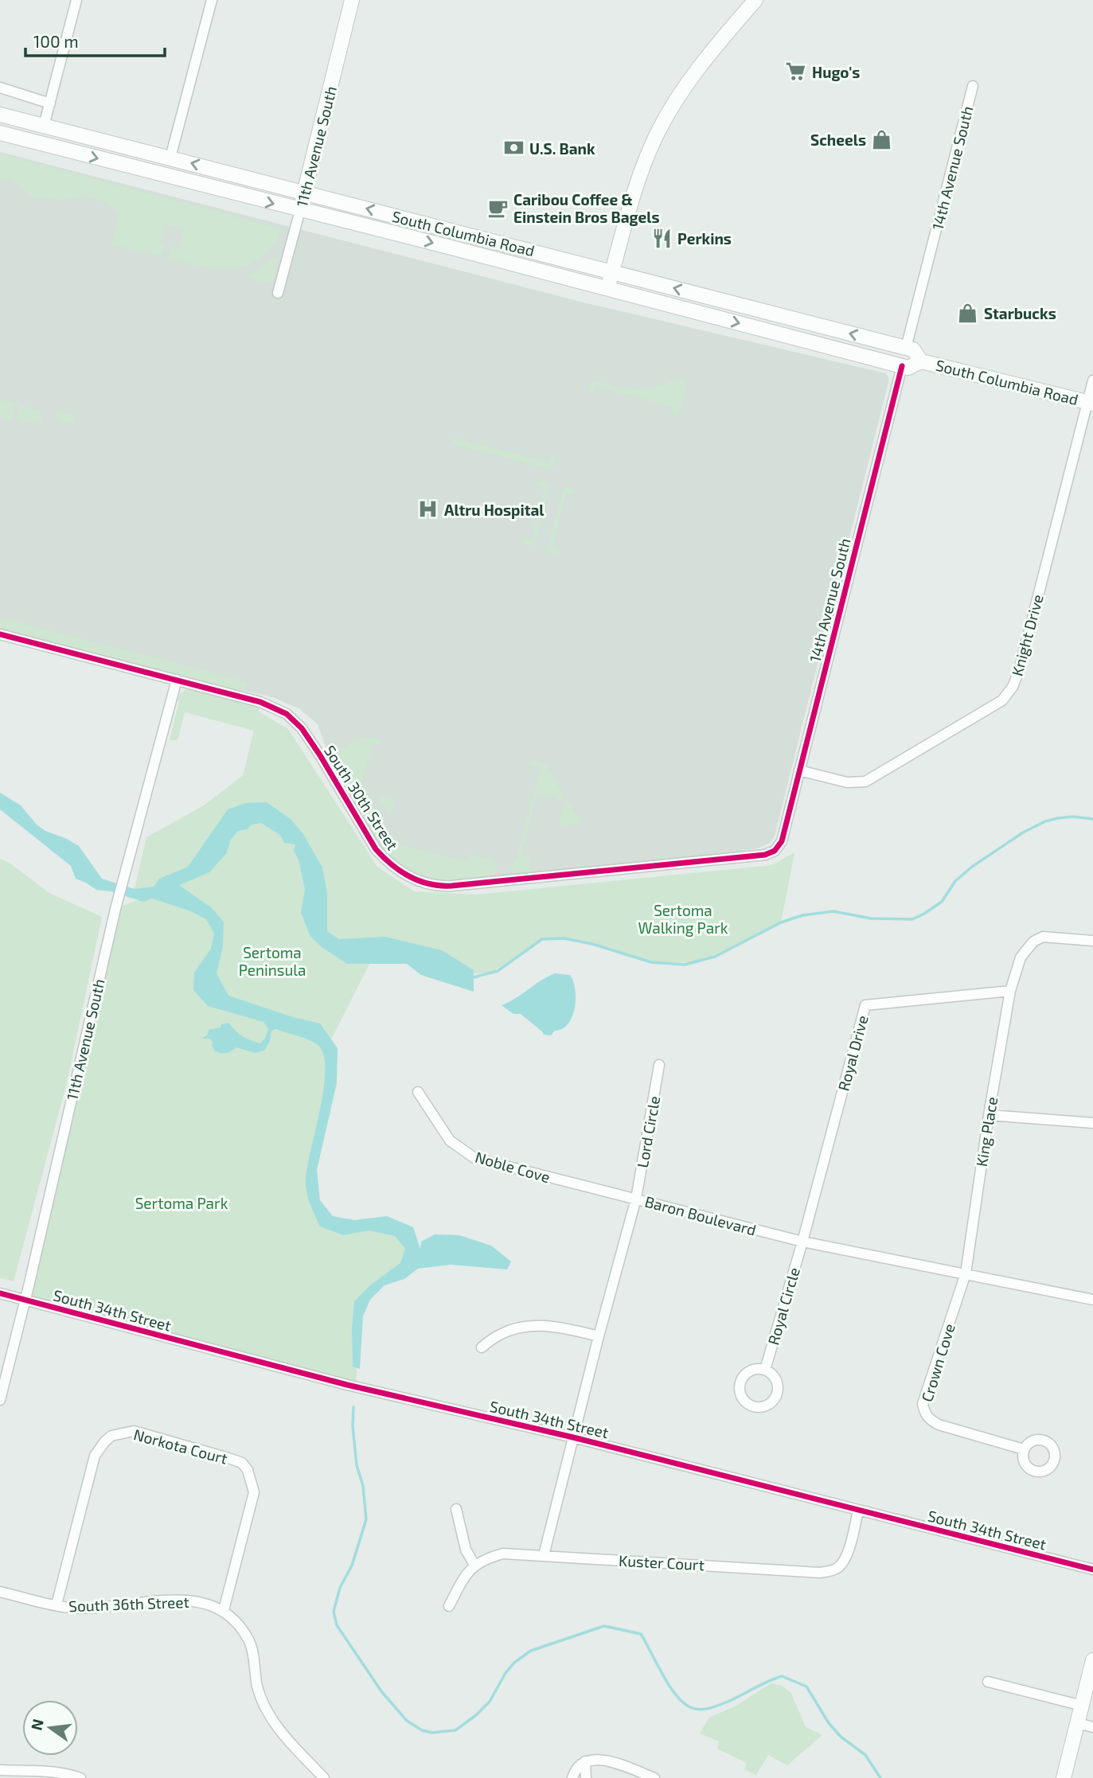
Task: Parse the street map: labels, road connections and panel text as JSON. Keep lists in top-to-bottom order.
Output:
{
  "streets": {
    "main road": ["11th Avenue South", "South Columbia Road"],
    "street": [
      "14th Avenue South",
      "Knight Drive",
      "South 30th Street",
      "Royal Drive",
      "Lord Circle",
      "King Place",
      "Noble Cove",
      "Baron Boulevard",
      "Royal Circle",
      "South 34th Street",
      "Crown Cove",
      "Norkota Court",
      "Kuster Court",
      "South 36th Street"
    ]
  },
  "crossings": [
    ["11th Avenue South", "South Columbia Road"],
    ["11th Avenue South", "South 30th Street"],
    ["11th Avenue South", "South 34th Street"],
    ["14th Avenue South", "South Columbia Road"],
    ["14th Avenue South", "Knight Drive"],
    ["14th Avenue South", "South 30th Street"],
    ["South Columbia Road", "Knight Drive"],
    ["Royal Drive", "King Place"],
    ["Royal Drive", "Baron Boulevard"],
    ["Royal Drive", "Royal Circle"],
    ["Lord Circle", "Noble Cove"],
    ["Lord Circle", "Baron Boulevard"],
    ["King Place", "Baron Boulevard"],
    ["King Place", "Crown Cove"],
    ["Noble Cove", "Baron Boulevard"],
    ["Baron Boulevard", "Royal Circle"],
    ["Baron Boulevard", "South 34th Street"],
    ["Baron Boulevard", "Crown Cove"],
    ["Baron Boulevard", "Kuster Court"],
    ["South 34th Street", "Kuster Court"],
    ["Norkota Court", "South 36th Street"]
  ],
  "parks": ["Sertoma Walking Park", "Sertoma Peninsula", "Sertoma Park"],
  "places": {
    "supermarket": ["Hugo's"],
    "shop": ["Scheels", "Starbucks"],
    "bank": ["U.S. Bank"],
    "cafe": ["Caribou Coffee & Einstein Bros Bagels"],
    "restaurant": ["Perkins"],
    "hospital": ["Altru Hospital"]
  },
  "scale_bar": "100 m",
  "north": "left"
}
